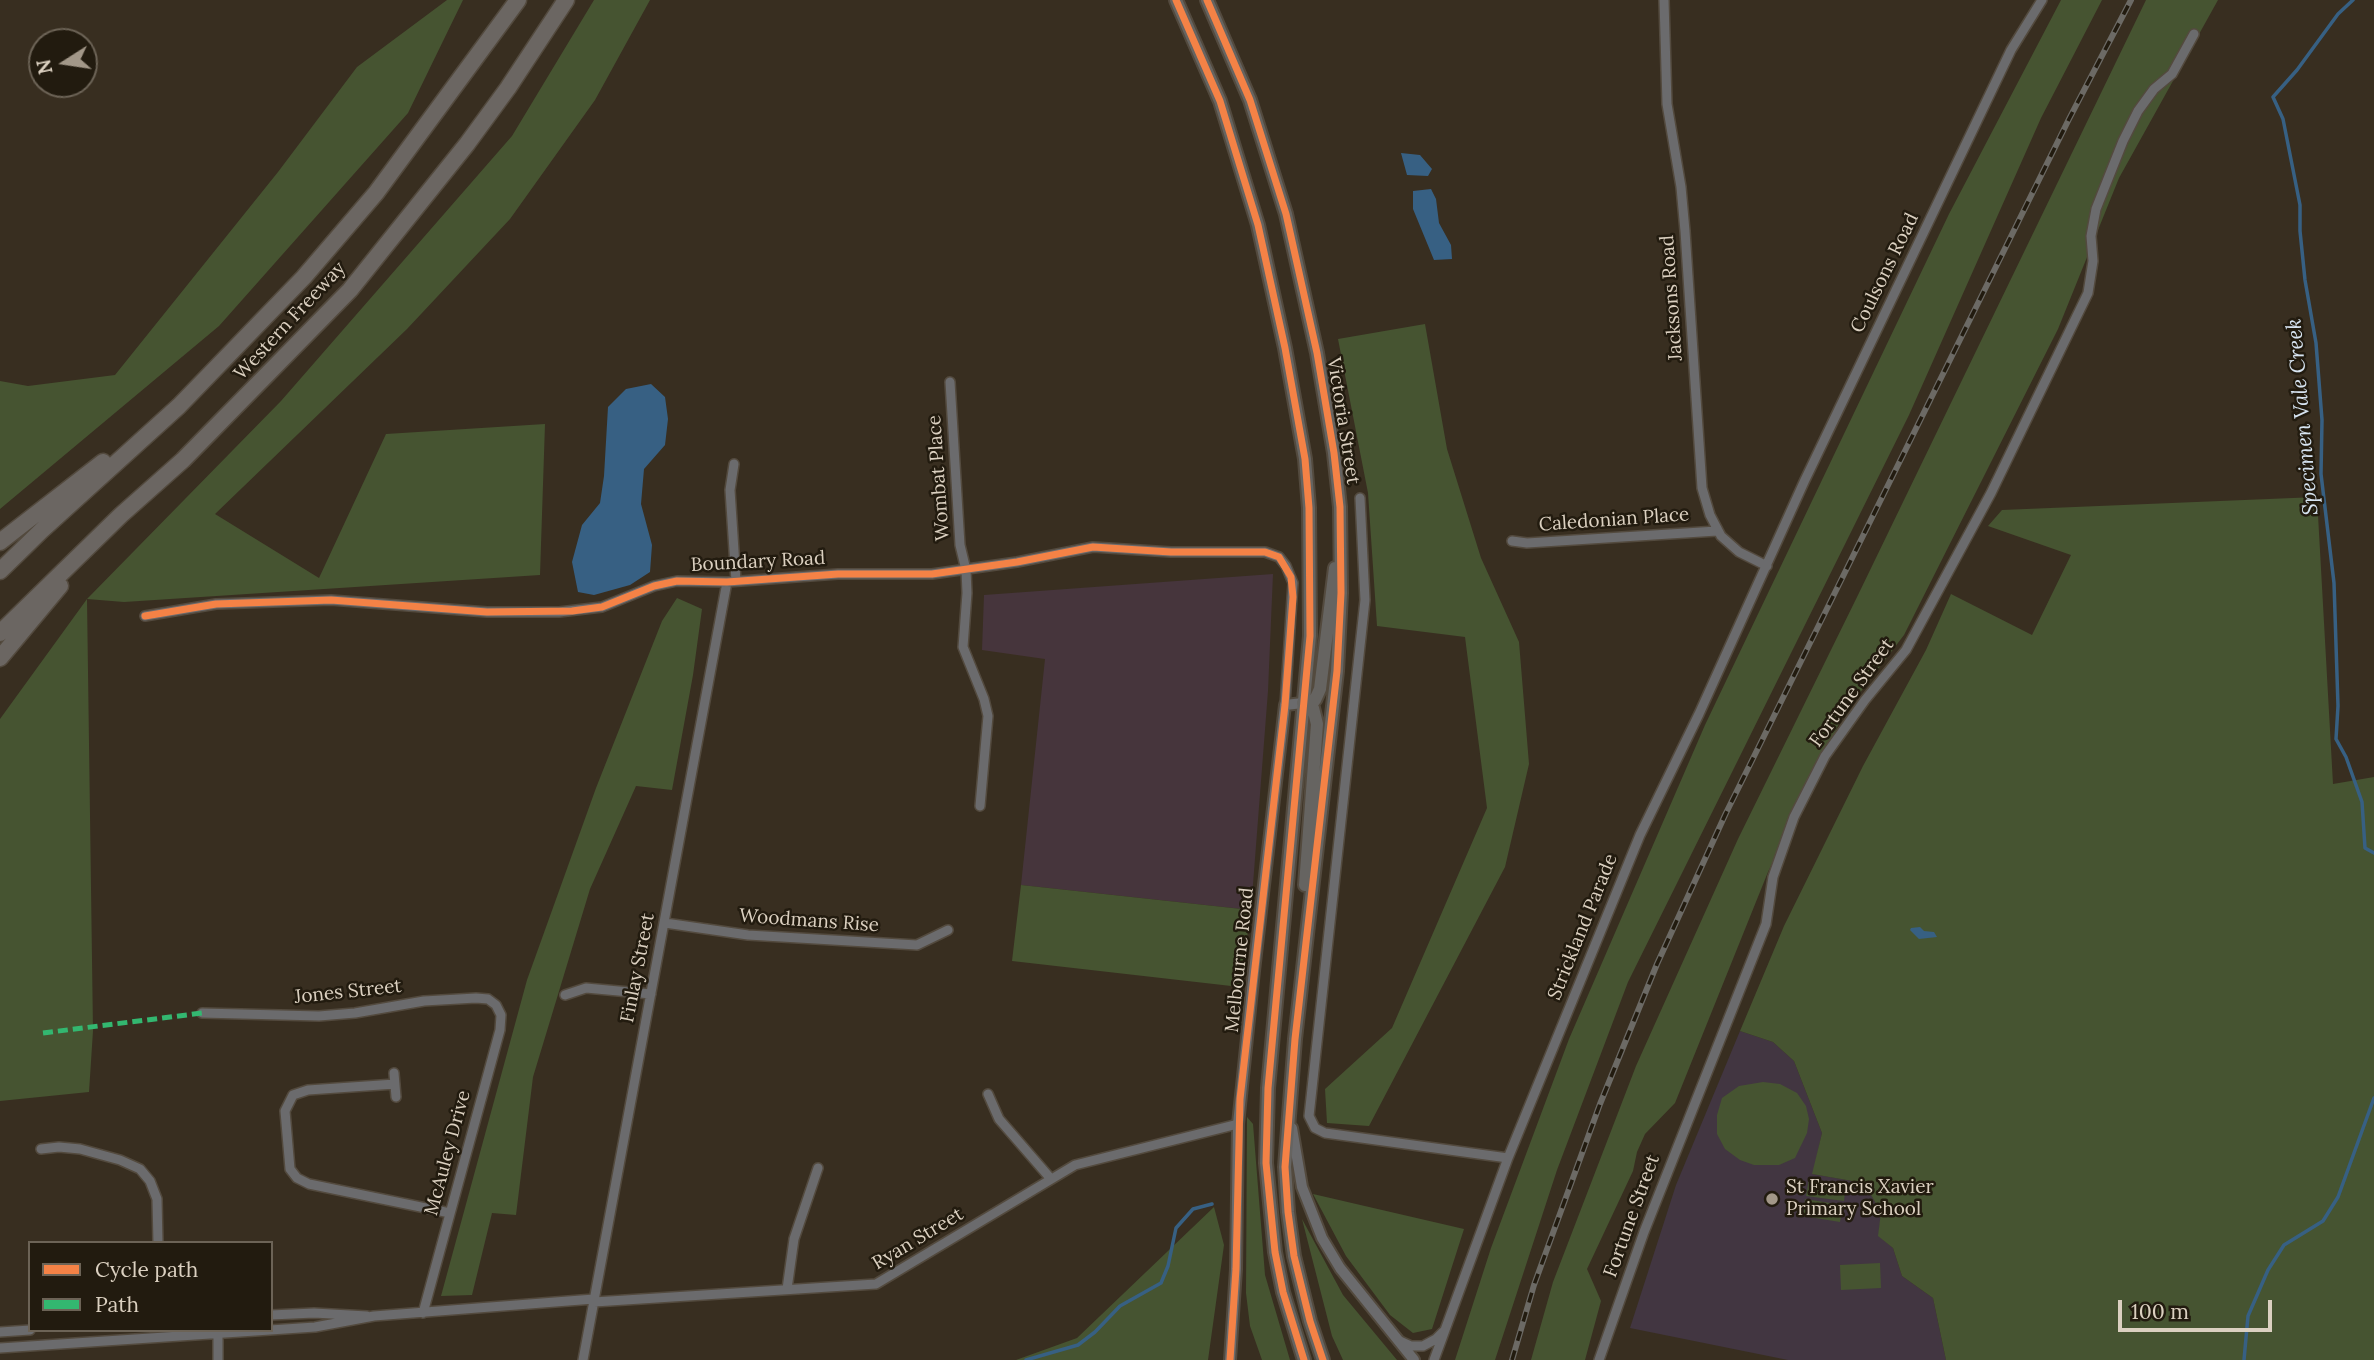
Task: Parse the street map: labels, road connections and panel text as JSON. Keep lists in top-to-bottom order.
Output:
{
  "streets": {
    "highway": ["Western Freeway"],
    "main road": ["Victoria Street"],
    "street": [
      "Coulsons Road",
      "Jacksons Road",
      "Wombat Place",
      "Caledonian Place",
      "Boundary Road",
      "Fortune Street",
      "Woodmans Rise",
      "Strickland Parade",
      "Melbourne Road",
      "Finlay Street",
      "Jones Street",
      "McAuley Drive",
      "Ryan Street"
    ]
  },
  "crossings": [
    ["Coulsons Road", "Jacksons Road"],
    ["Coulsons Road", "Strickland Parade"],
    ["Jacksons Road", "Caledonian Place"],
    ["Jacksons Road", "Strickland Parade"],
    ["Wombat Place", "Boundary Road"],
    ["Boundary Road", "Melbourne Road"],
    ["Boundary Road", "Finlay Street"],
    ["Woodmans Rise", "Finlay Street"],
    ["Melbourne Road", "Ryan Street"],
    ["Finlay Street", "Ryan Street"],
    ["Jones Street", "McAuley Drive"],
    ["McAuley Drive", "Ryan Street"]
  ],
  "water": ["Specimen Vale Creek"],
  "places": ["St Francis Xavier Primary School"],
  "legend": ["Cycle path", "Path"],
  "scale_bar": "100 m",
  "north": "left"
}
